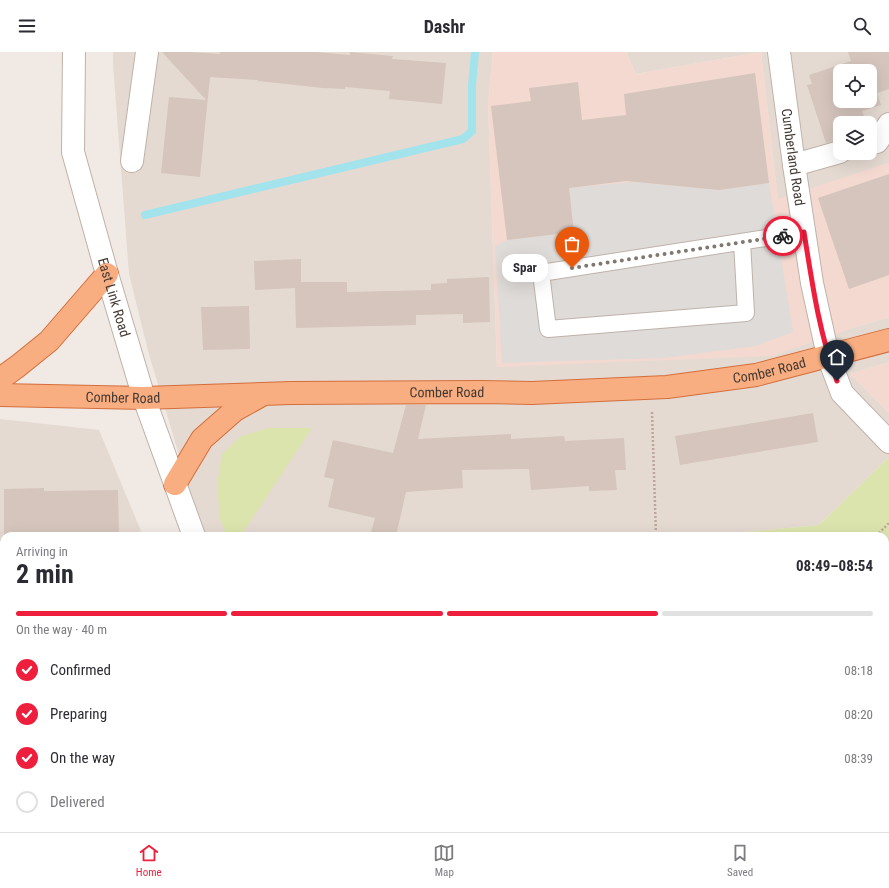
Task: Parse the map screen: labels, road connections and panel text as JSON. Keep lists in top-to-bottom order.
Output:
{
  "streets": {
    "highway": ["Comber Road"],
    "street": ["Cumberland Road", "East Link Road"]
  },
  "crossings": [
    ["Cumberland Road", "Comber Road"],
    ["East Link Road", "Comber Road"]
  ],
  "places": ["Spar"],
  "page": {
    "header": "Dashr",
    "bubble": "Spar",
    "heading": ["2 min", "Arriving in", "08:49–08:54"],
    "bar": "On the way · 40 m",
    "list": [
      ["Confirmed", "08:18"],
      ["Preparing", "08:20"],
      ["On the way", "08:39"],
      "Delivered"
    ],
    "tabs": ["Home", "Map", "Saved"]
  }
}
